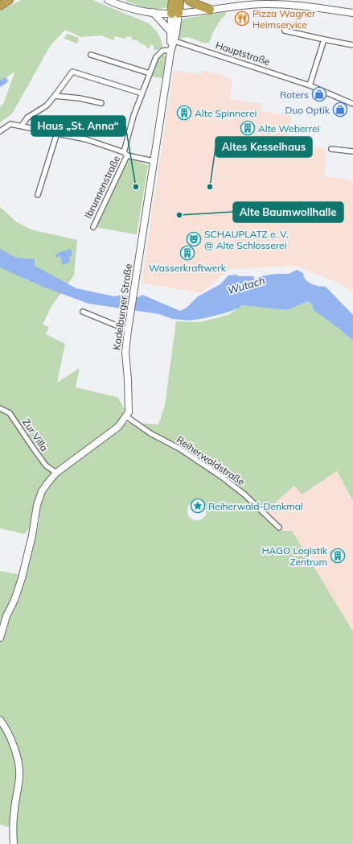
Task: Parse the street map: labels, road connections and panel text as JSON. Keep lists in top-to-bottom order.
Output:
{
  "streets": {
    "main road": ["Kadelburger Straße"],
    "street": [
      "Hauptstraße",
      "Ibrunnenstraße",
      "Zur Villa",
      "Reiherwaldstraße"
    ]
  },
  "crossings": [
    ["Hauptstraße", "Kadelburger Straße"],
    ["Ibrunnenstraße", "Kadelburger Straße"],
    ["Kadelburger Straße", "Reiherwaldstraße"]
  ],
  "water": ["Wutach"],
  "places": {
    "restaurant": ["Pizza Wagner Heimservice"],
    "shop": ["Roters", "Duo Optik"],
    "building": [
      "Alte Spinnerei",
      "Alte Weberrei",
      "Wasserkraftwerk",
      "HAGO Logistik Zentrum"
    ],
    "other": ["Haus „St. Anna“", "Altes Kesselhaus", "Alte Baumwollhalle"],
    "theatre": ["SCHAUPLATZ e. V. @ Alte Schlosserei"],
    "place": ["Reiherwald-Denkmal"]
  }
}
